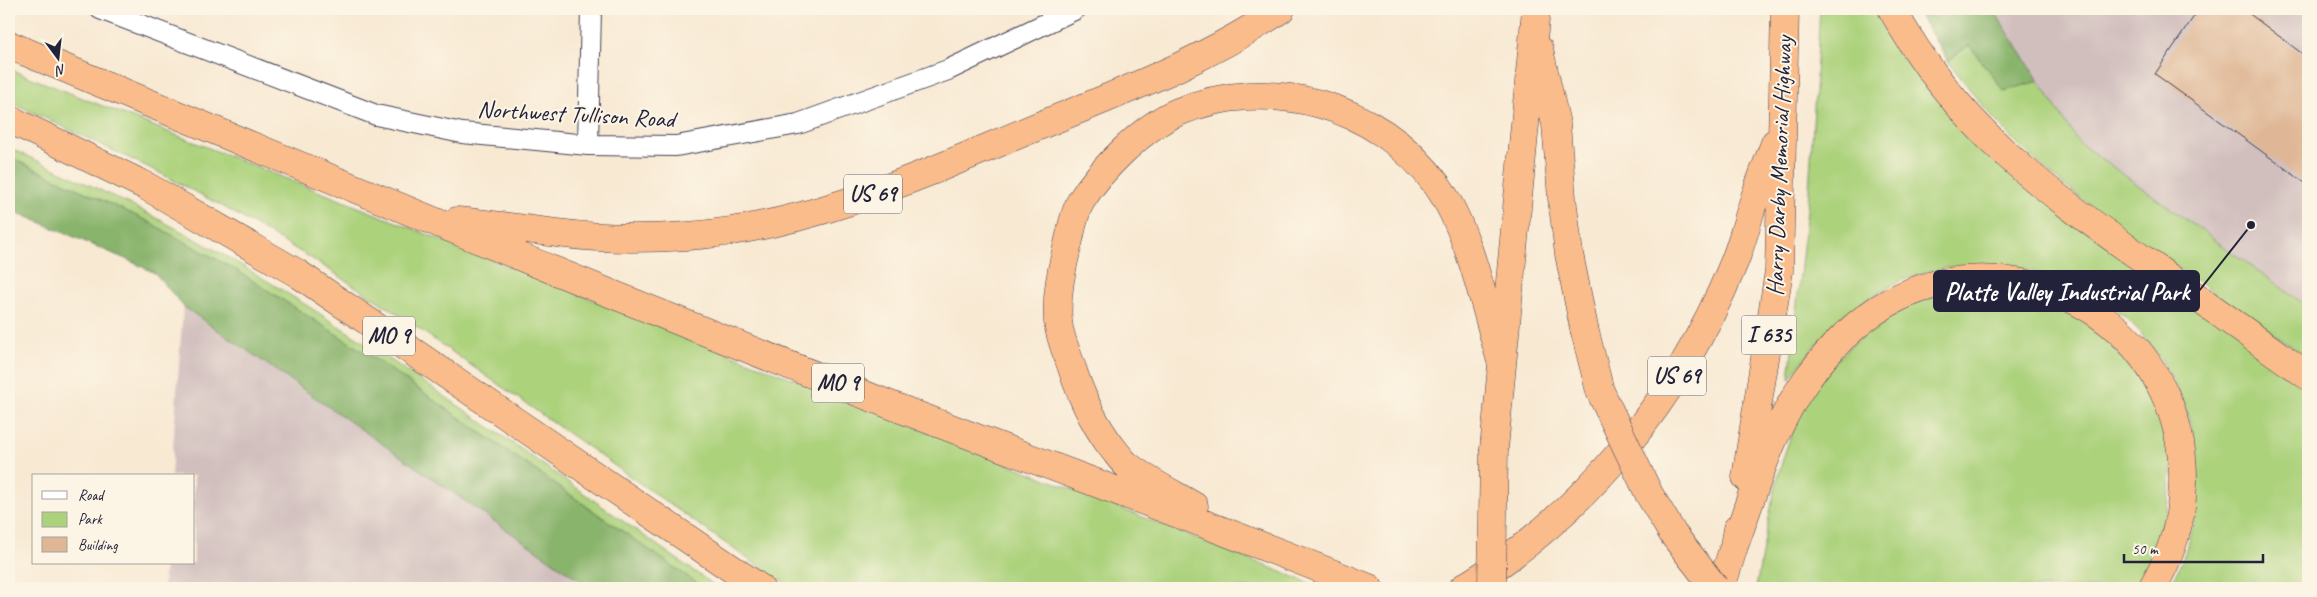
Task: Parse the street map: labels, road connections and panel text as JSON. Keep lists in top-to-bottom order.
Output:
{
  "streets": {
    "highway": [
      "Harry Darby Memorial Highway",
      "US 69",
      "I 635",
      "MO 9"
    ],
    "street": ["Northwest Tullison Road"]
  },
  "crossings": [
    ["Harry Darby Memorial Highway", "US 69"],
    ["US 69", "MO 9"]
  ],
  "places": ["Platte Valley Industrial Park"],
  "legend": ["Road", "Park", "Building"],
  "scale_bar": "50 m",
  "north": "bottom"
}
